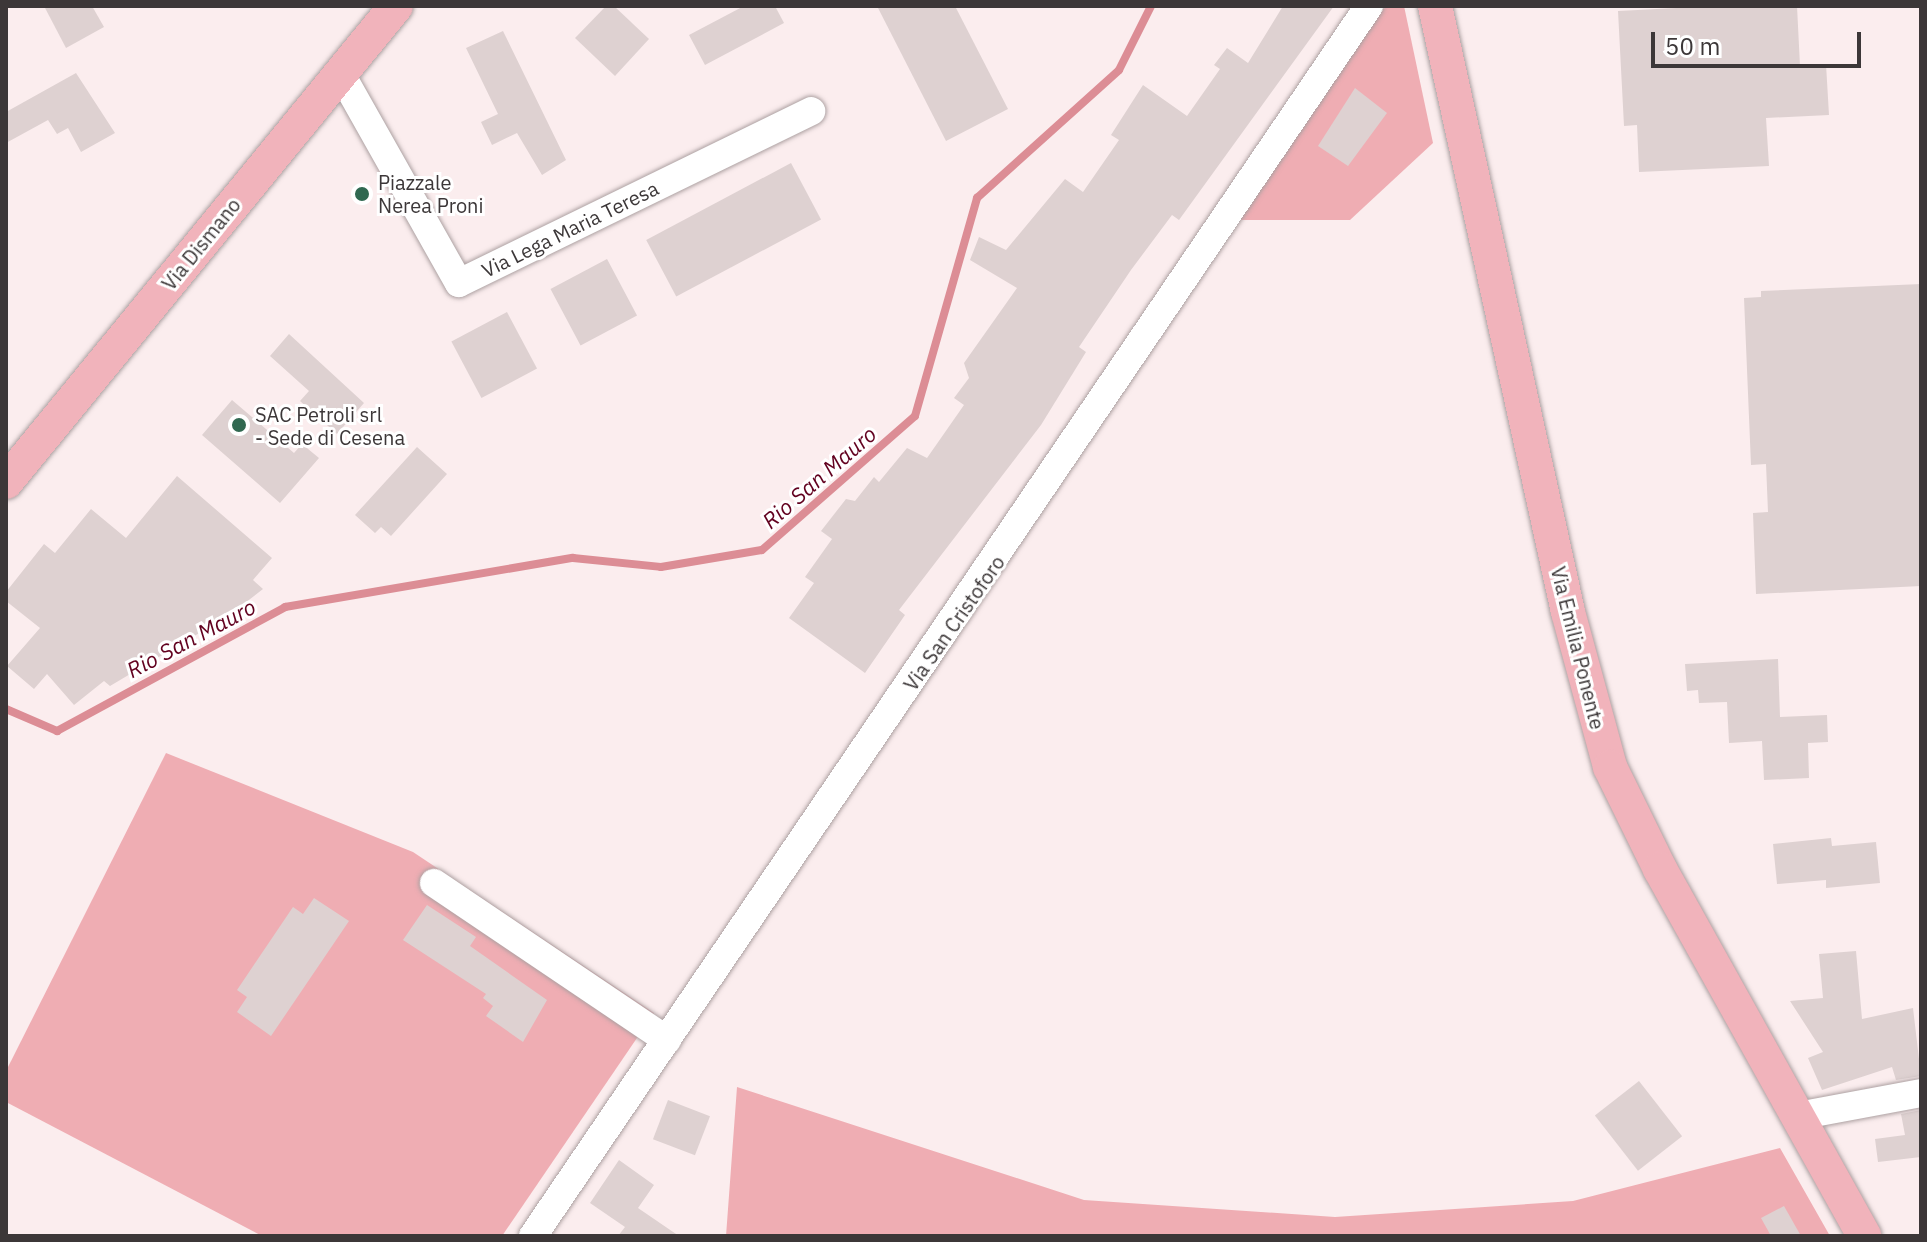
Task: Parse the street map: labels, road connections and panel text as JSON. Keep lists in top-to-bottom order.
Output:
{
  "streets": {
    "main road": ["Via Dismano", "Via Emilia Ponente"],
    "street": ["Via Lega Maria Teresa", "Via San Cristoforo"]
  },
  "crossings": [
    ["Via Lega Maria Teresa", "Via Dismano"]
  ],
  "water": ["Rio San Mauro"],
  "places": ["Piazzale Nerea Proni", "SAC Petroli srl - Sede di Cesena"],
  "scale_bar": "50 m"
}
